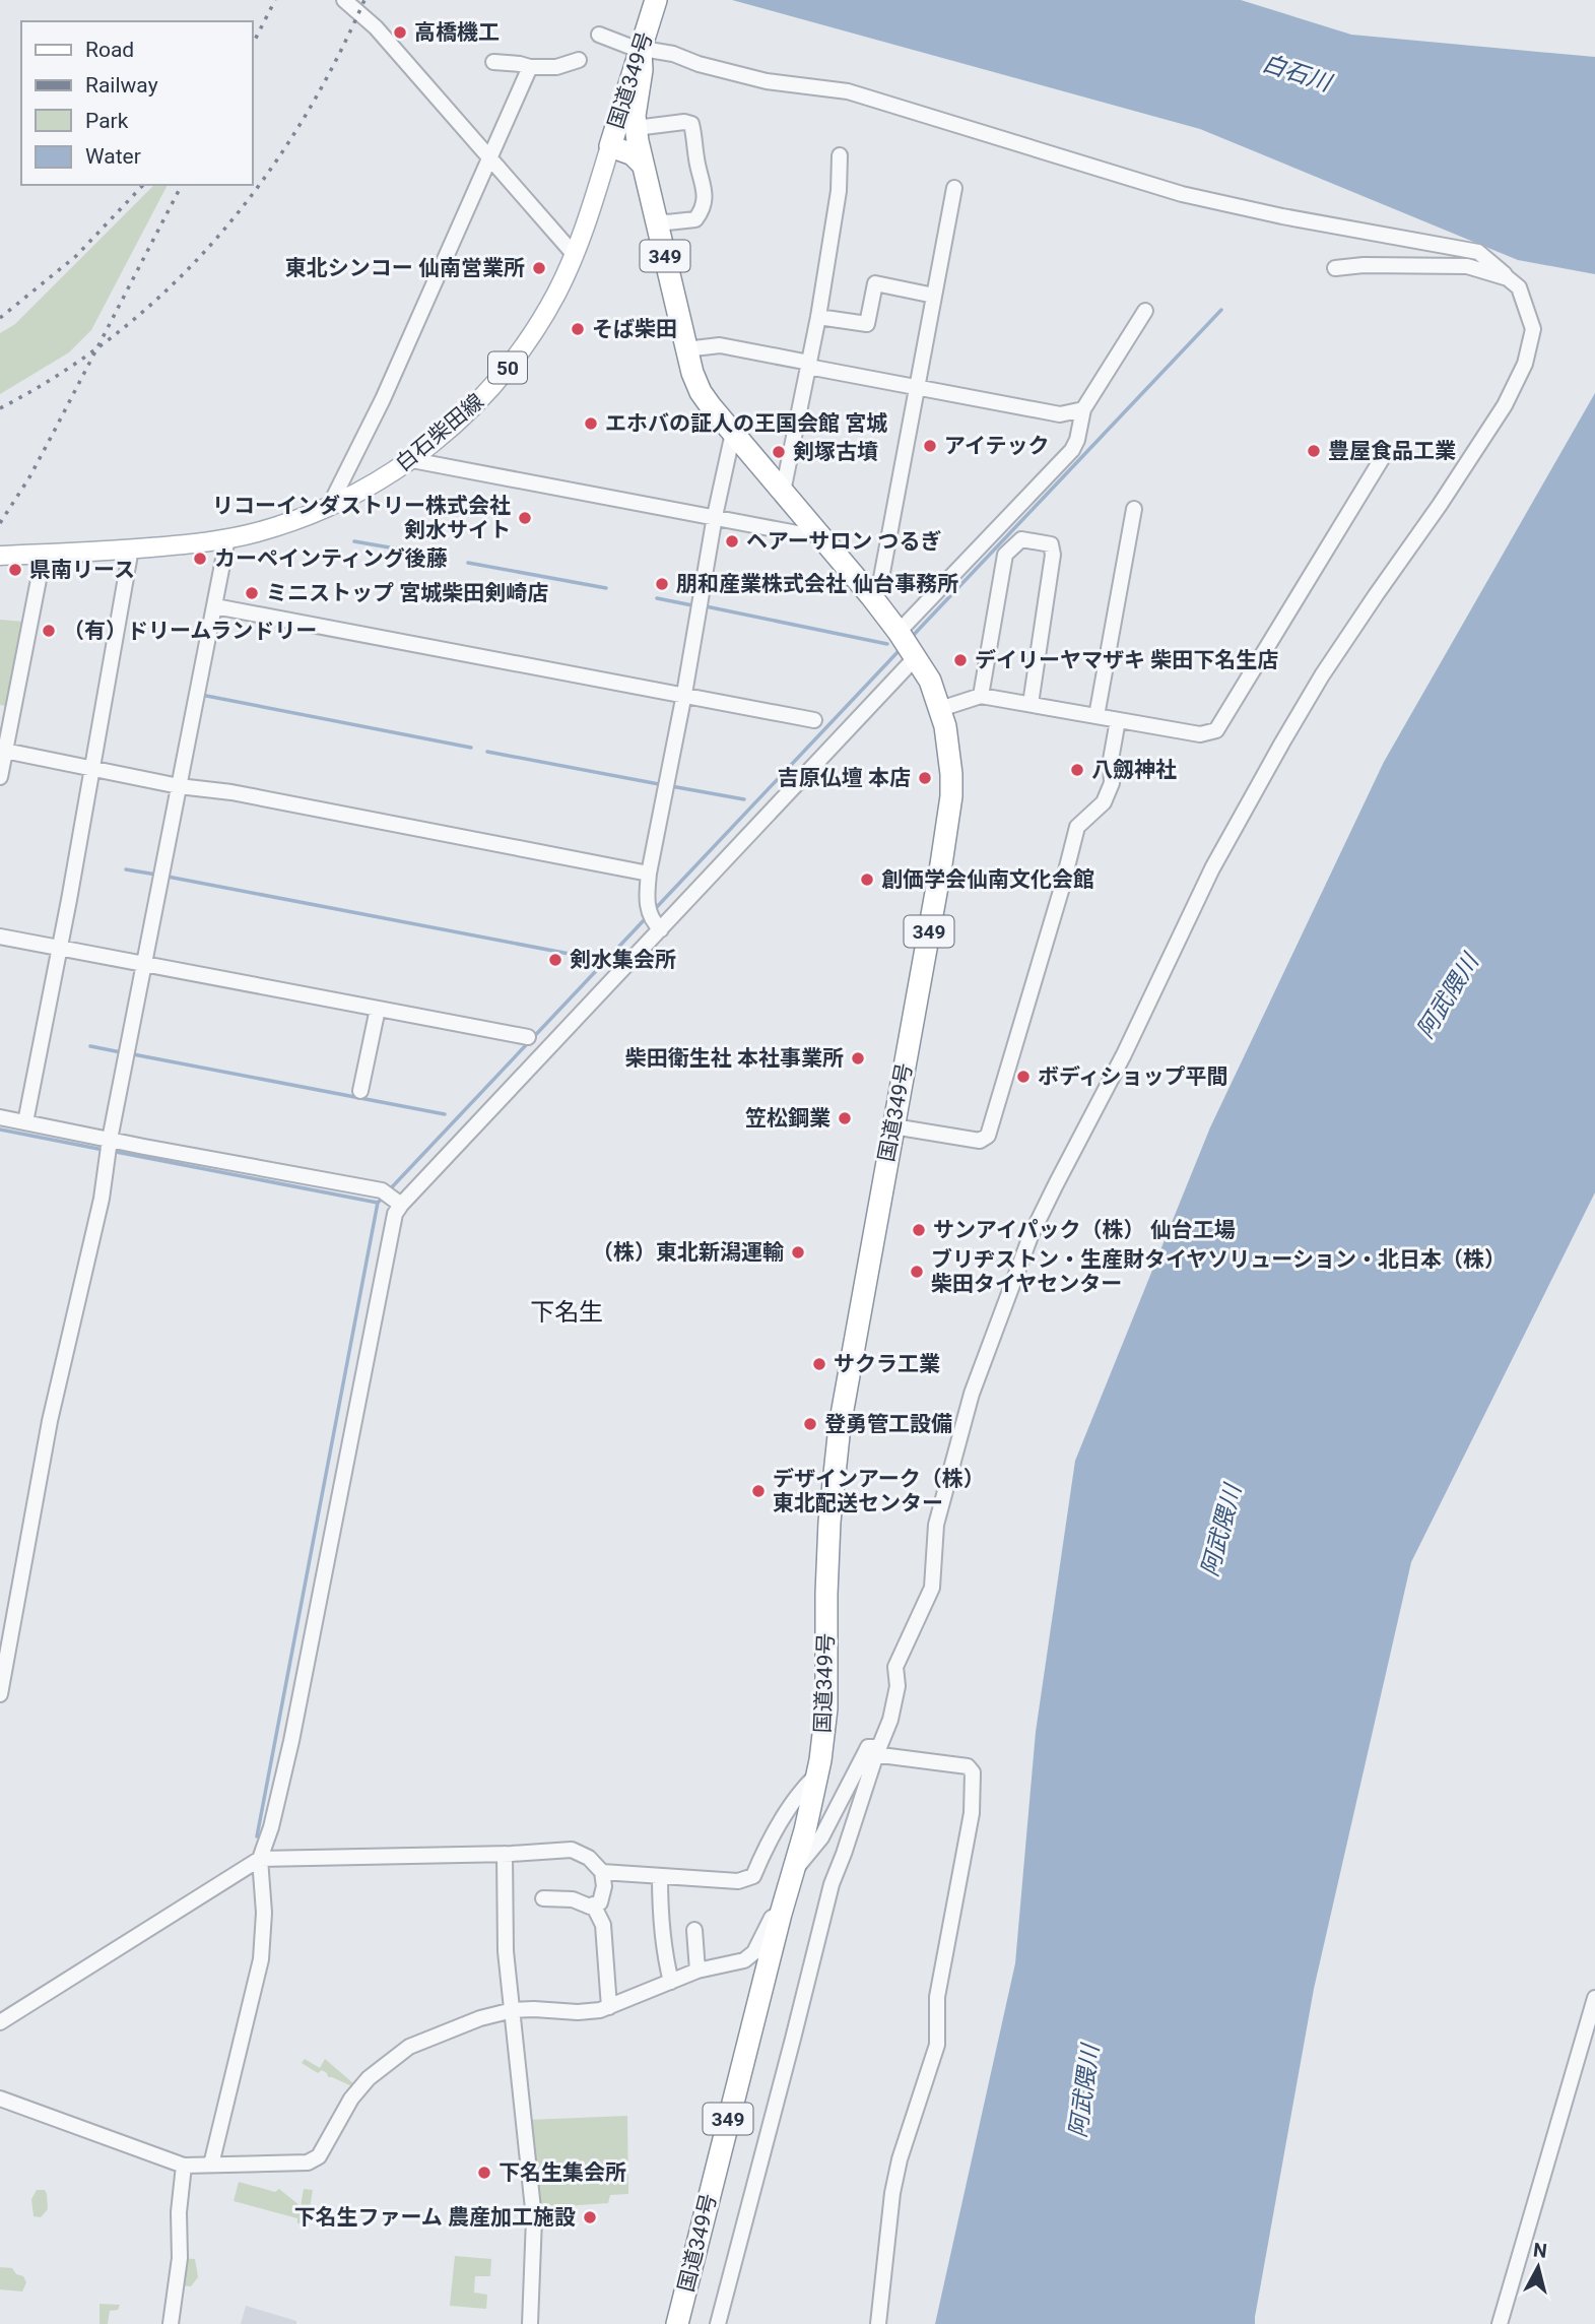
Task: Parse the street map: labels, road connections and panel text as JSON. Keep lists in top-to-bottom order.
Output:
{
  "streets": {
    "highway": ["国道349号", "349"],
    "main road": ["50", "白石柴田線"]
  },
  "crossings": [
    ["国道349号", "349"],
    ["国道349号", "白石柴田線"]
  ],
  "districts": ["下名生"],
  "water": ["白石川", "阿武隈川"],
  "places": [
    "高橋機工",
    "東北シンコー 仙南営業所",
    "そば柴田",
    "エホバの証人の王国会館 宮城",
    "アイテック",
    "豊屋食品工業",
    "剣塚古墳",
    "リコーインダストリー株式会社 剣水サイト",
    "ヘアーサロン つるぎ",
    "カーペインティング後藤",
    "県南リース",
    "朋和産業株式会社 仙台事務所",
    "ミニストップ 宮城柴田剣崎店",
    "（有）ドリームランドリー",
    "デイリーヤマザキ 柴田下名生店",
    "八劔神社",
    "吉原仏壇 本店",
    "創価学会仙南文化会館",
    "剣水集会所",
    "柴田衛生社 本社事業所",
    "ボディショップ平間",
    "笠松鋼業",
    "サンアイパック（株） 仙台工場",
    "（株）東北新潟運輸",
    "ブリヂストン・生産財タイヤソリューション・北日本（株） 柴田タイヤセンター",
    "サクラ工業",
    "登勇管工設備",
    "デザインアーク（株） 東北配送センター",
    "下名生集会所",
    "下名生ファーム 農産加工施設"
  ],
  "legend": [
    "Road",
    "Railway",
    "Park",
    "Water"
  ],
  "north": "top"
}
